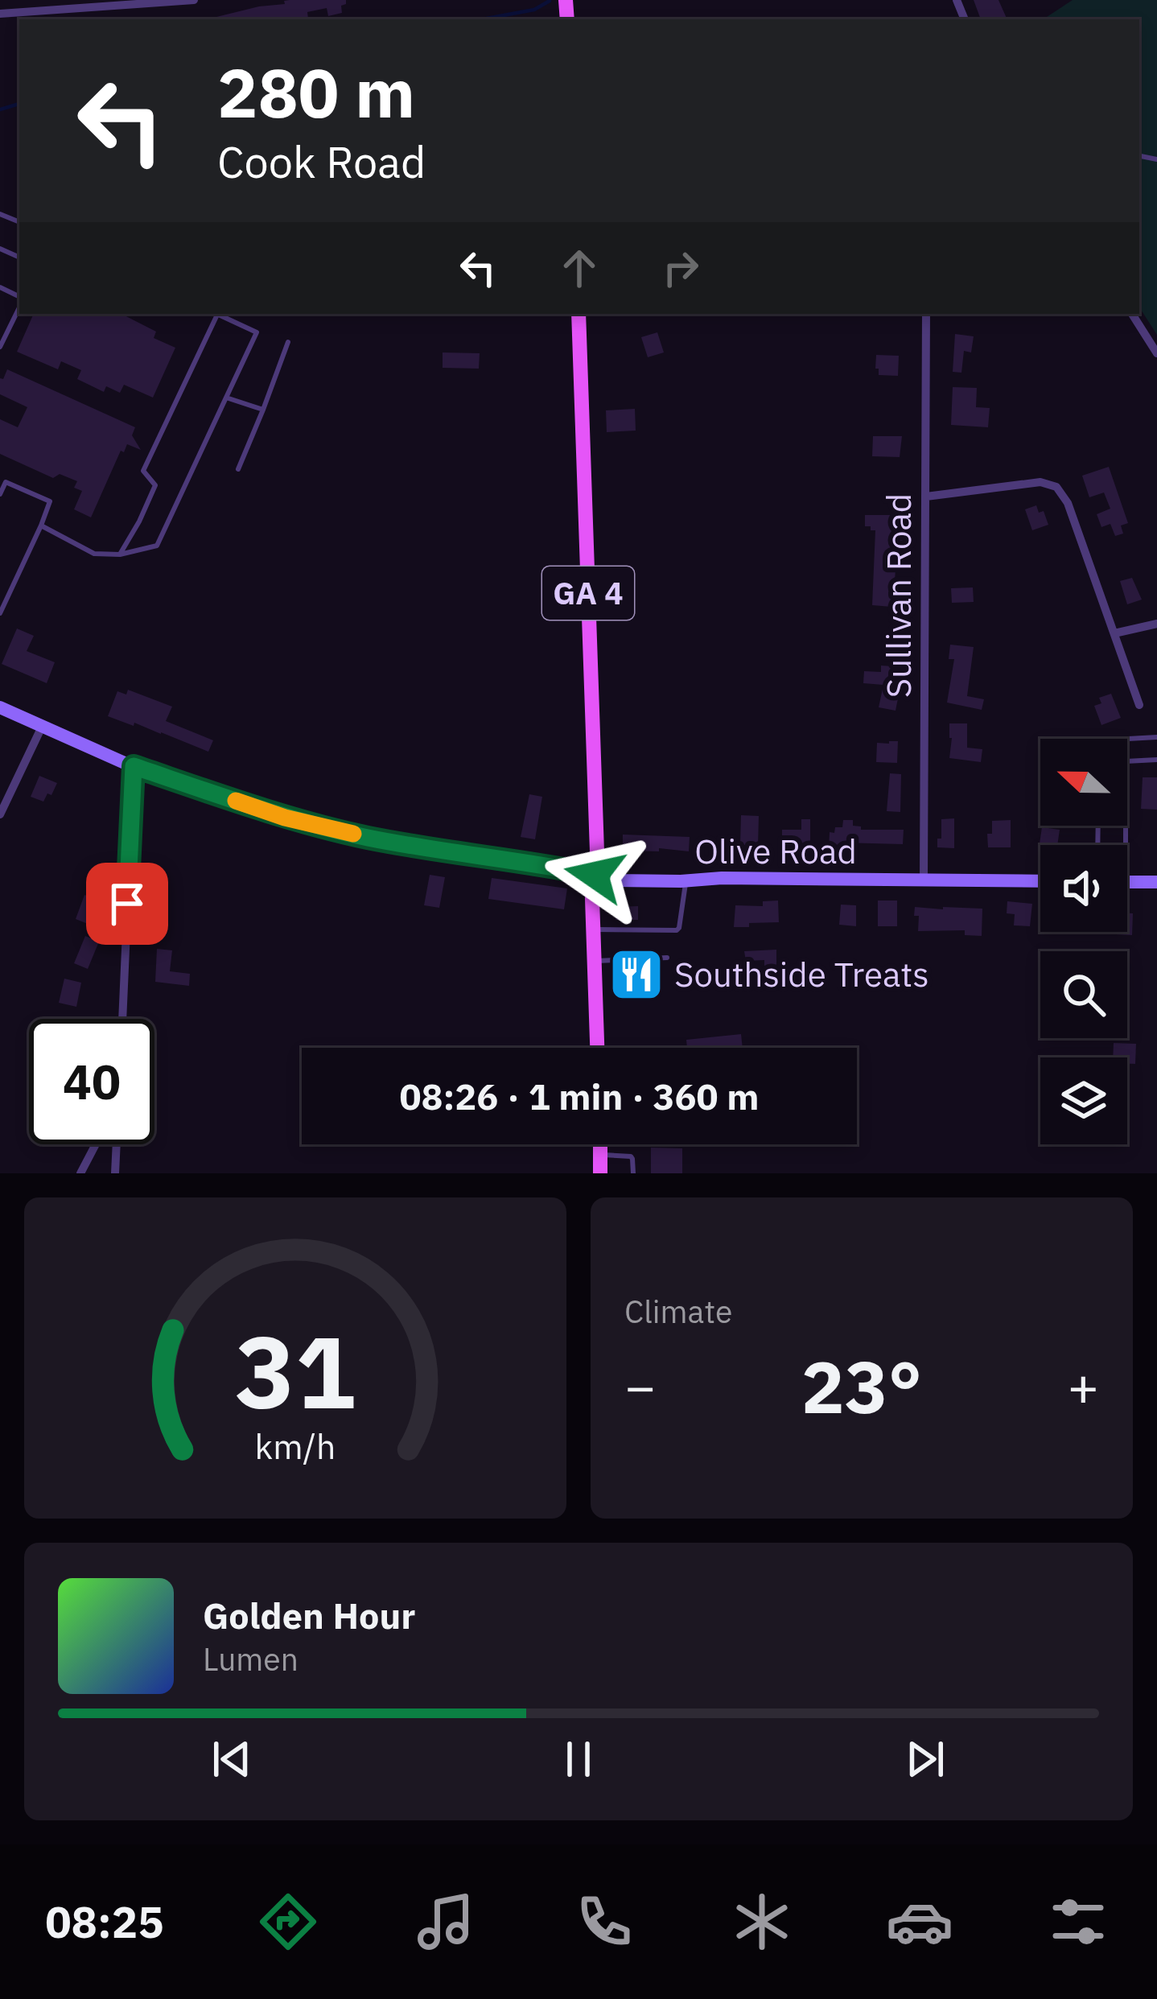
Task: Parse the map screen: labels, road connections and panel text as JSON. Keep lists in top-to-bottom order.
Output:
{
  "streets": {
    "main road": ["GA 4"],
    "street": ["Sullivan Road", "Olive Road"]
  },
  "crossings": [
    ["GA 4", "Olive Road"],
    ["Sullivan Road", "Olive Road"]
  ],
  "places": {
    "restaurant": ["Southside Treats"]
  },
  "north": "left",
  "page": {
    "turn": ["280 m", "Cook Road"],
    "limit": "40",
    "trip": "08:26 · 1 min · 360 m",
    "tile": "Climate",
    "heat": ["−", "23°", "+"],
    "song": ["Golden Hour", "Lumen"],
    "tabs": "08:25",
    "gauge": ["31", "km/h"]
  }
}
